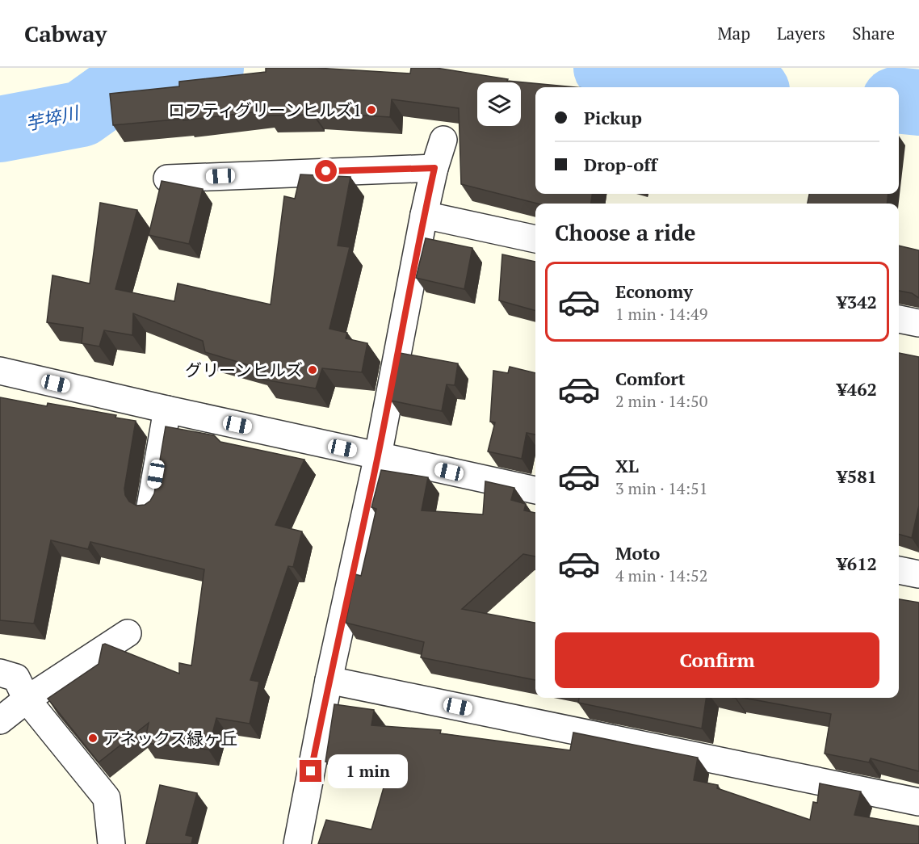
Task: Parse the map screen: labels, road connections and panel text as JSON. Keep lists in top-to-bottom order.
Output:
{
  "water": ["芋埣川"],
  "places": ["ロフティグリーンヒルズ1", "グリーンヒルズ", "アネックス緑ヶ丘"],
  "page": {
    "header": "Cabway",
    "nav": ["Map", "Layers", "Share"],
    "banner": ["Pickup", "Drop-off"],
    "heading": "Choose a ride",
    "list": [
      {
        "name": "Economy",
        "note": "1 min · 14:49",
        "value": "¥342"
      },
      {
        "name": "Comfort",
        "note": "2 min · 14:50",
        "value": "¥462"
      },
      {
        "name": "XL",
        "note": "3 min · 14:51",
        "value": "¥581"
      },
      {
        "name": "Moto",
        "note": "4 min · 14:52",
        "value": "¥612"
      }
    ],
    "buttons": "Confirm",
    "bubble": "1 min"
  }
}
